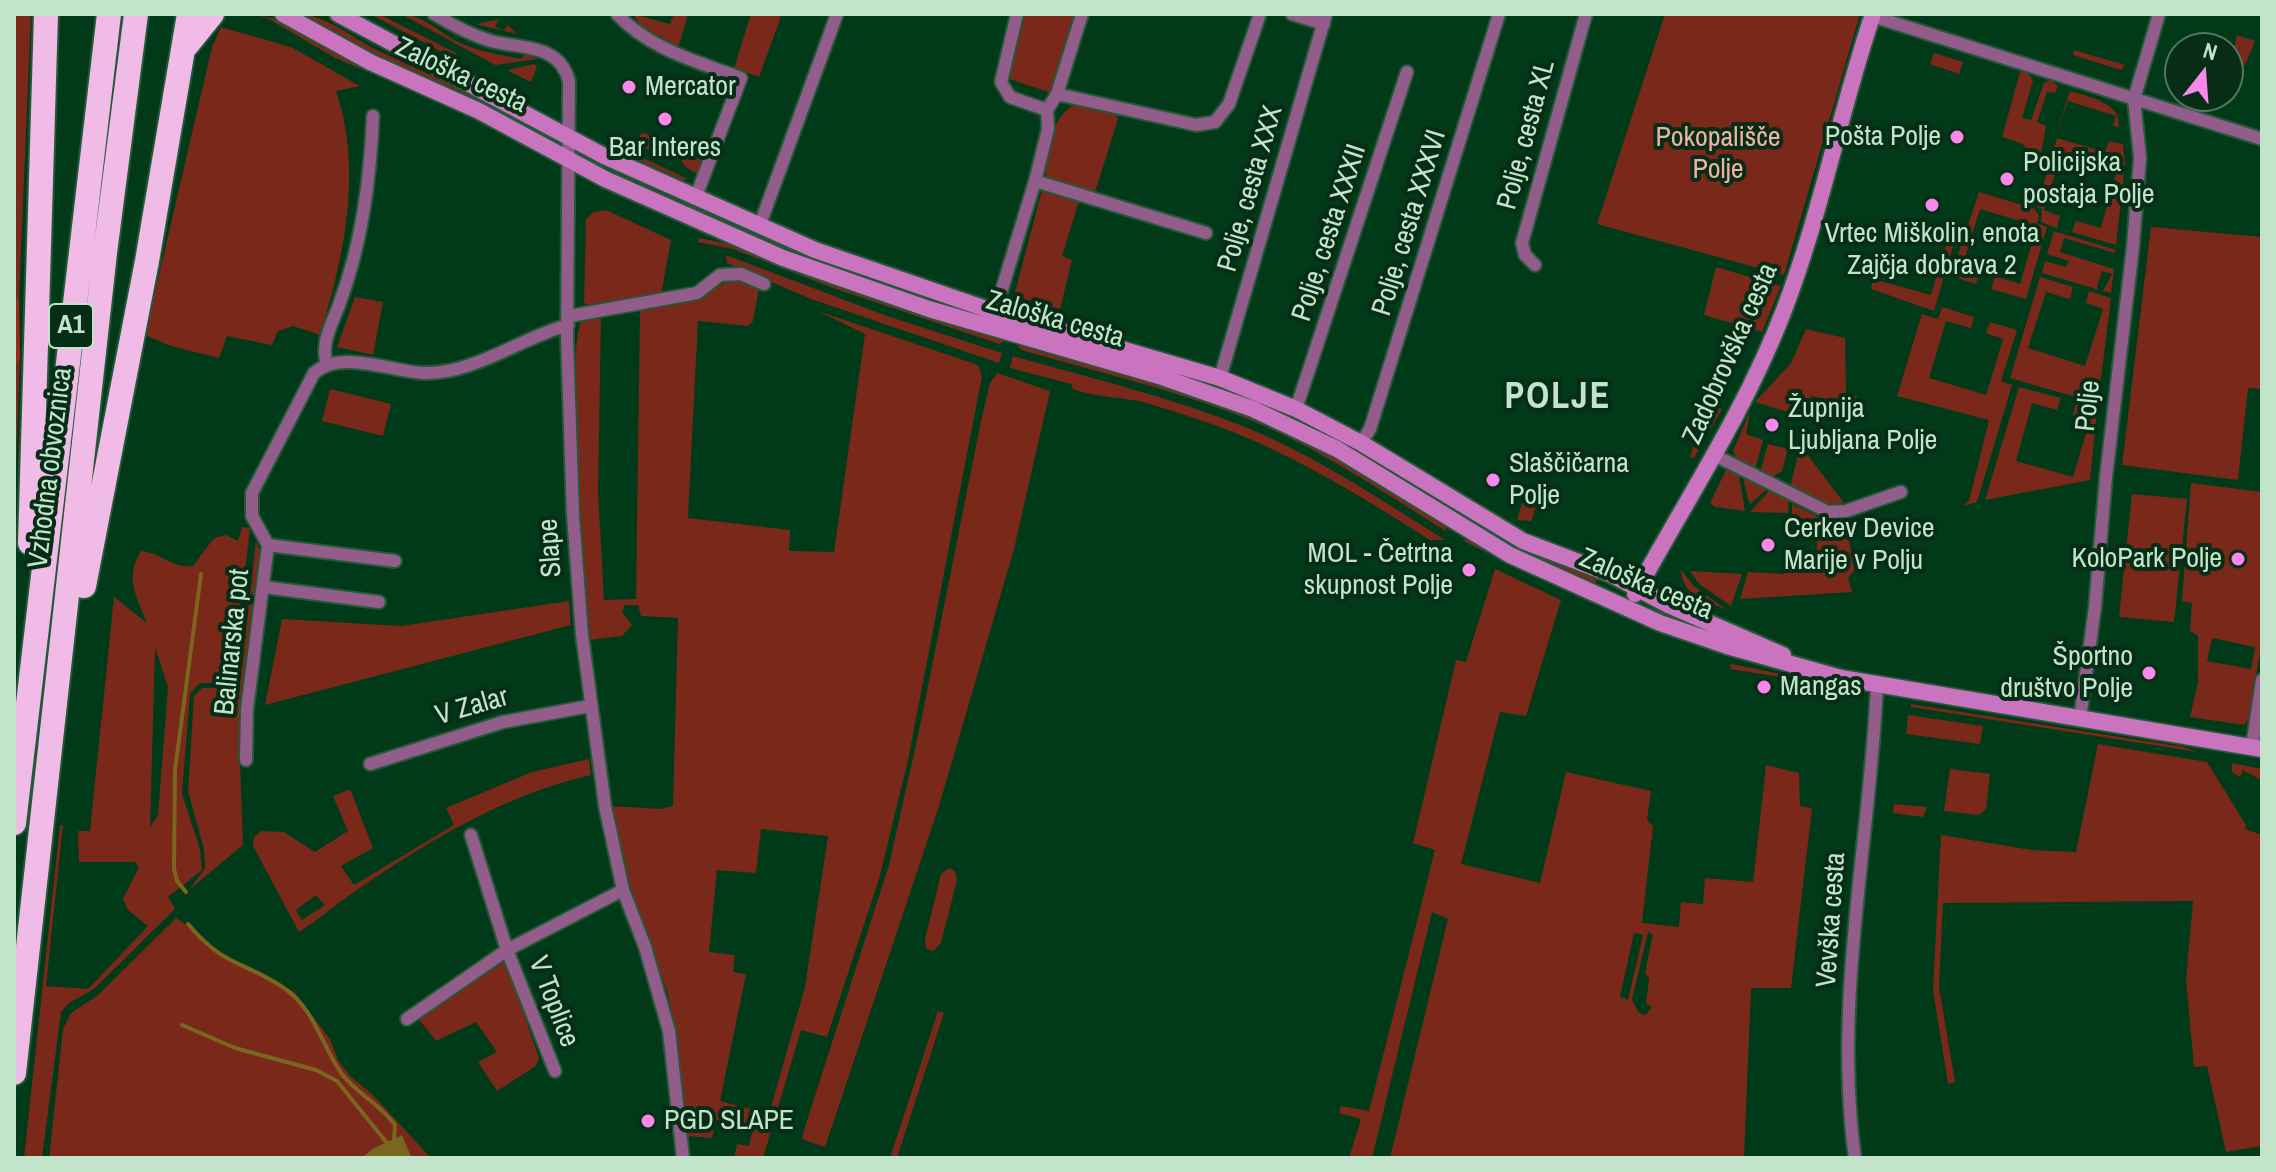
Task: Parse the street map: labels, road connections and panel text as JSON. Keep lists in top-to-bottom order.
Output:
{
  "streets": {
    "highway": ["A1", "Vzhodna obvoznica"],
    "main road": ["Zaloška cesta", "Zadobrovška cesta"],
    "street": [
      "Polje, cesta XL",
      "Polje, cesta XXX",
      "Polje, cesta XXXVI",
      "Polje, cesta XXXII",
      "Polje",
      "Slape",
      "Balinarska pot",
      "V Zalar",
      "Vevška cesta",
      "V Toplice"
    ]
  },
  "crossings": [
    ["Zaloška cesta", "Polje, cesta XXX"],
    ["Zaloška cesta", "Polje, cesta XXXVI"],
    ["Zaloška cesta", "Polje, cesta XXXII"],
    ["Zaloška cesta", "Zadobrovška cesta"],
    ["Zaloška cesta", "Polje"],
    ["Zaloška cesta", "Slape"],
    ["Zaloška cesta", "Vevška cesta"],
    ["Slape", "V Zalar"],
    ["Slape", "V Toplice"]
  ],
  "districts": ["POLJE"],
  "parks": ["Pokopališče Polje"],
  "places": [
    "Mercator",
    "Bar Interes",
    "Pošta Polje",
    "Policijska postaja Polje",
    "Vrtec Miškolin, enota Zajčja dobrava 2",
    "Župnija Ljubljana Polje",
    "Slaščičarna Polje",
    "Cerkev Device Marije v Polju",
    "KoloPark Polje",
    "MOL - Četrtna skupnost Polje",
    "Športno društvo Polje",
    "Mangas",
    "PGD SLAPE"
  ],
  "north": "top"
}
